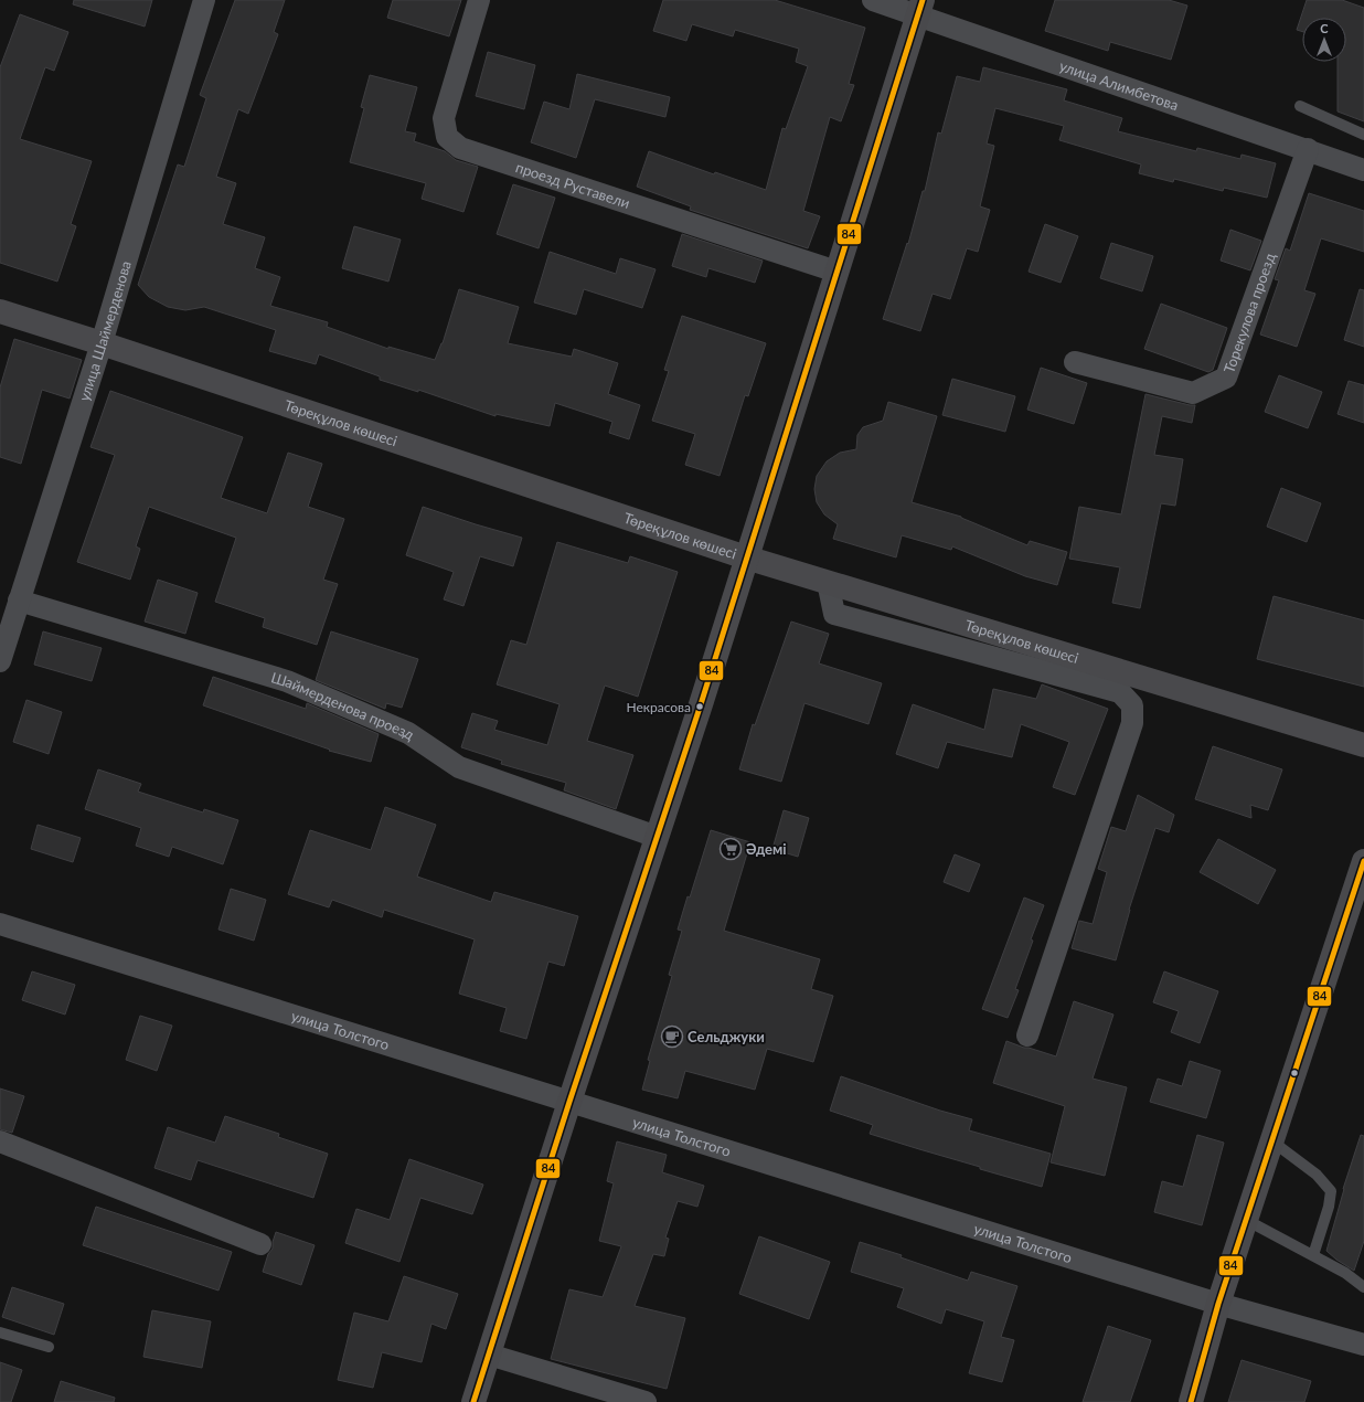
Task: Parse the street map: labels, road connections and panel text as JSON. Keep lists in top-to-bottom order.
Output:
{
  "streets": {
    "main road": ["Төреқұлов көшесі"],
    "street": [
      "улица Алимбетова",
      "проезд Руставели",
      "Торекулова проезд",
      "улица Шаймерденова",
      "Шаймерденова проезд",
      "улица Толстого"
    ]
  },
  "crossings": [
    ["улица Алимбетова", "Торекулова проезд"],
    ["улица Шаймерденова", "Төреқұлов көшесі"],
    ["улица Шаймерденова", "Шаймерденова проезд"]
  ],
  "places": {
    "other": ["Некрасова"],
    "supermarket": ["Әдемі"],
    "cafe": ["Сельджуки"]
  },
  "lines": ["transit line 84"],
  "north": "top"
}
